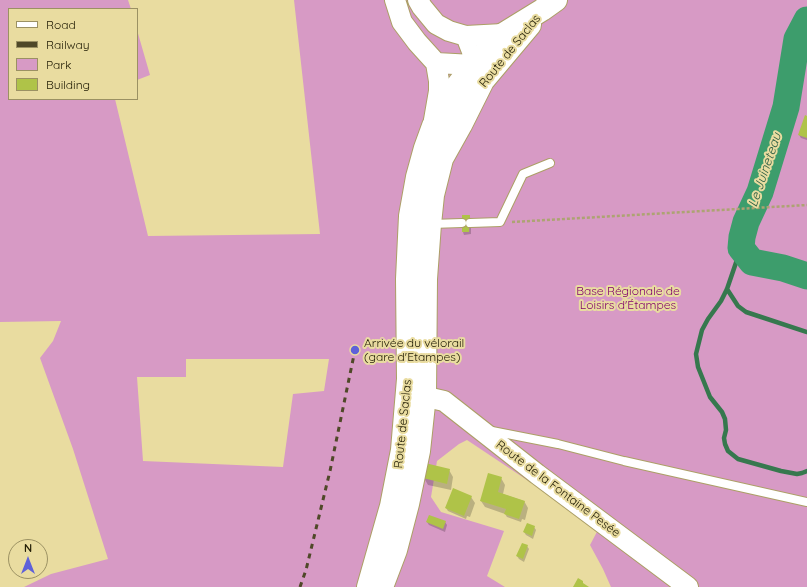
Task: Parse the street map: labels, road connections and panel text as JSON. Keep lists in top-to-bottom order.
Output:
{
  "streets": {
    "main road": ["Route de Saclas"],
    "street": ["Route de la Fontaine Pesée"]
  },
  "crossings": [
    ["Route de Saclas", "Route de la Fontaine Pesée"]
  ],
  "water": ["Le Juineteau"],
  "parks": ["Base Régionale de Loisirs d'Étampes"],
  "places": ["Arrivée du vélorail (gare d'Etampes)"],
  "legend": [
    "Road",
    "Railway",
    "Park",
    "Building"
  ],
  "north": "top"
}
